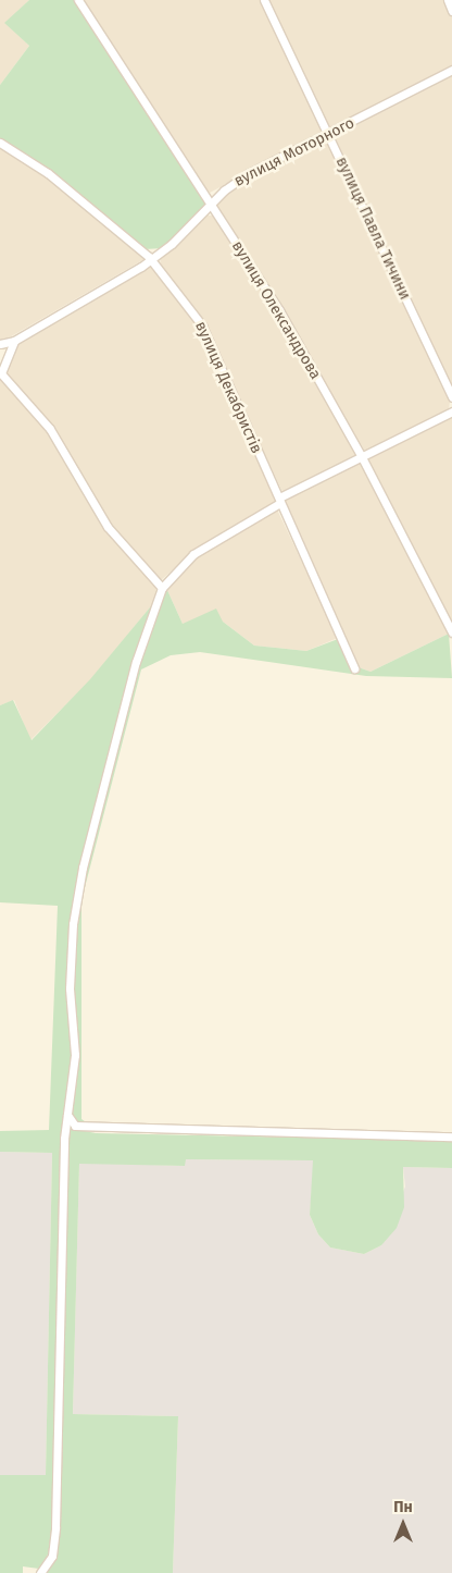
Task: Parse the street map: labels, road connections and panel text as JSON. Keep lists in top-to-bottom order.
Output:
{
  "streets": {
    "street": [
      "вулиця Моторного",
      "вулиця Павла Тичини",
      "вулиця Олександрова",
      "вулиця Декабристів"
    ]
  },
  "crossings": [
    ["вулиця Моторного", "вулиця Павла Тичини"],
    ["вулиця Моторного", "вулиця Олександрова"],
    ["вулиця Моторного", "вулиця Декабристів"]
  ],
  "north": "top"
}
